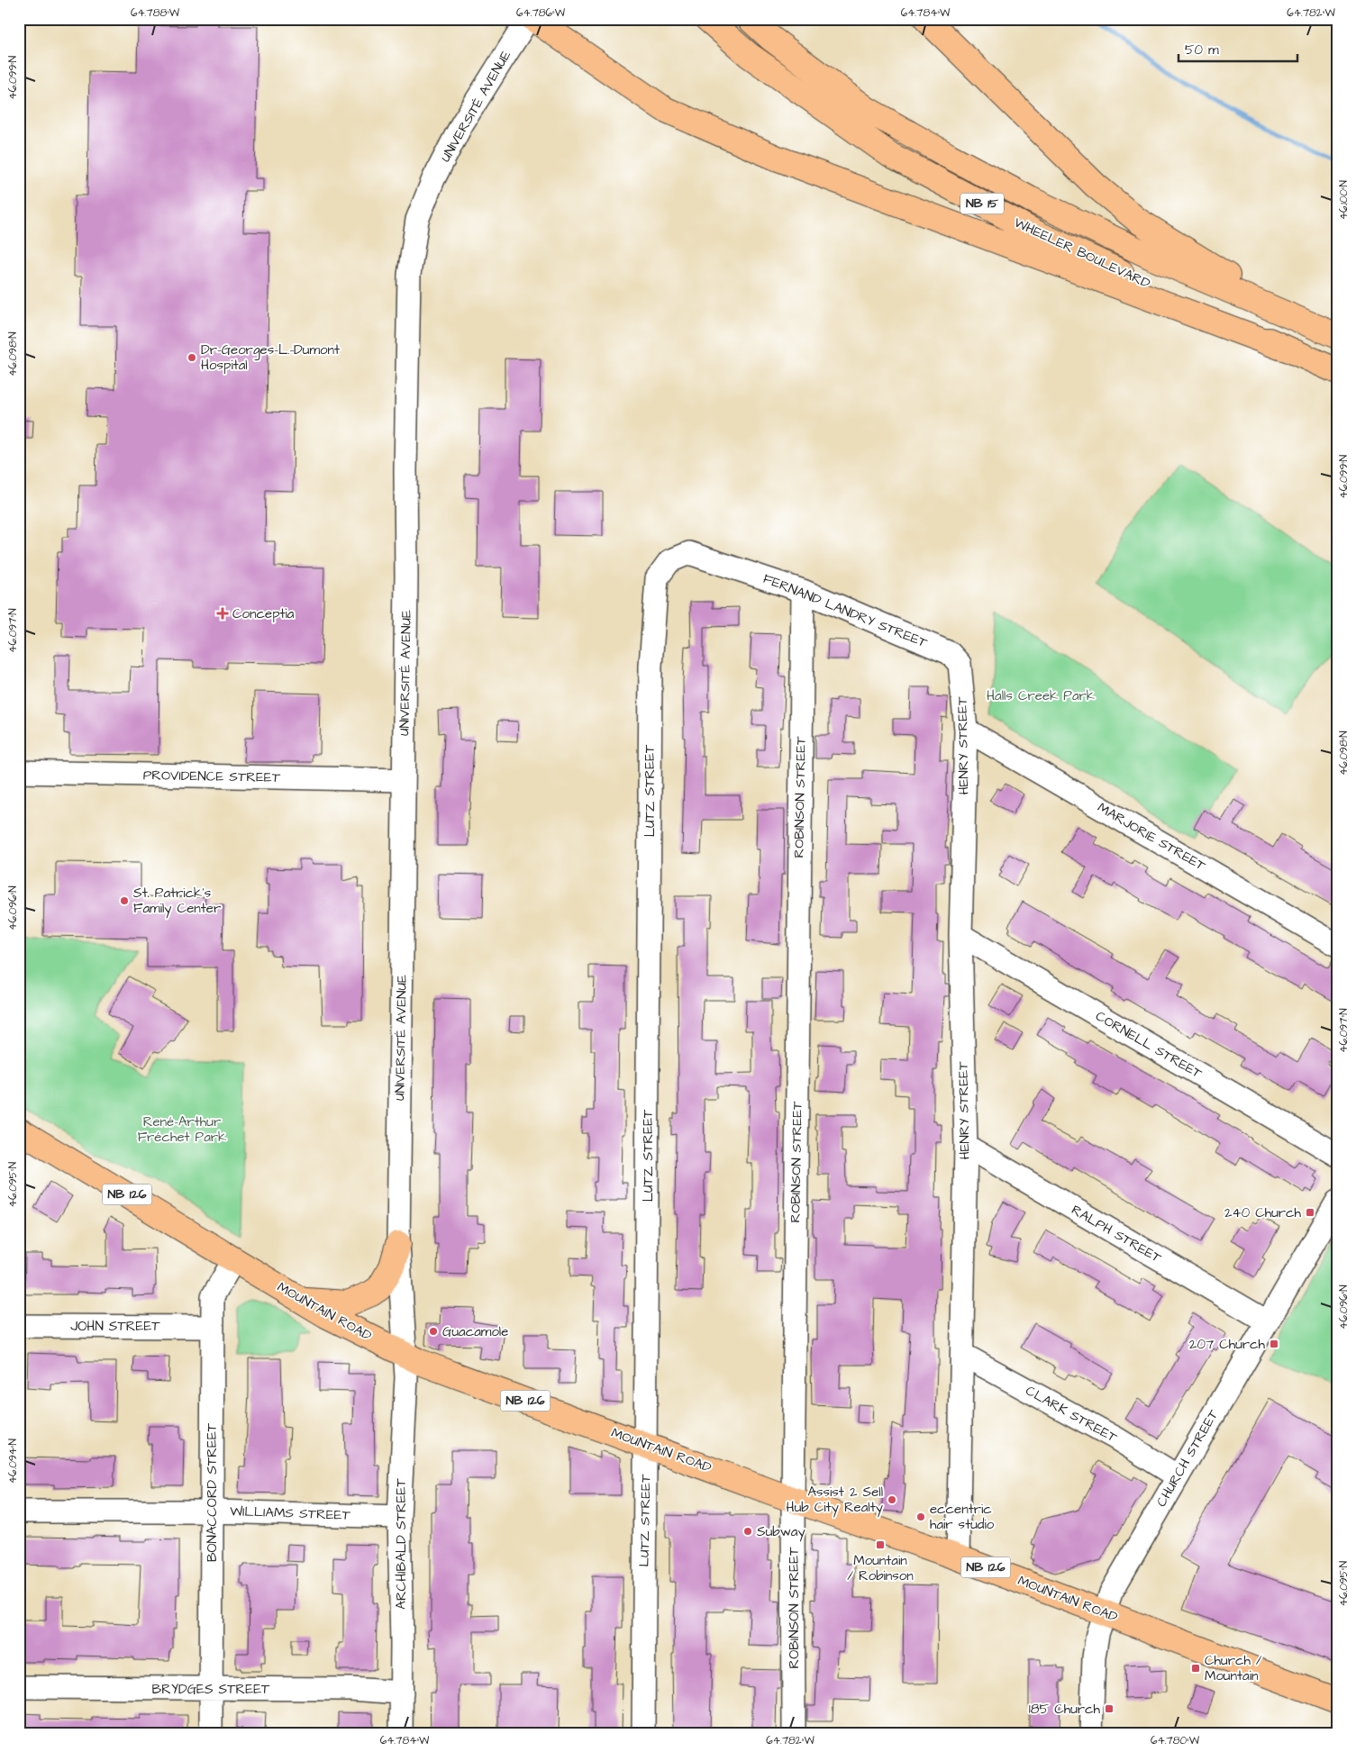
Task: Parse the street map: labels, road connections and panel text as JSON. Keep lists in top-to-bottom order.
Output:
{
  "streets": {
    "main road": [
      "NB 15",
      "WHEELER BOULEVARD",
      "NB 126",
      "MOUNTAIN ROAD"
    ],
    "street": [
      "UNIVERSITÉ AVENUE",
      "FERNAND LANDRY STREET",
      "HENRY STREET",
      "PROVIDENCE STREET",
      "LUTZ STREET",
      "ROBINSON STREET",
      "MARJORIE STREET",
      "CORNELL STREET",
      "RALPH STREET",
      "JOHN STREET",
      "CLARK STREET",
      "CHURCH STREET",
      "BONACCORD STREET",
      "WILLIAMS STREET",
      "ARCHIBALD STREET",
      "BRYDGES STREET"
    ]
  },
  "crossings": [
    ["UNIVERSITÉ AVENUE", "PROVIDENCE STREET"],
    ["UNIVERSITÉ AVENUE", "MOUNTAIN ROAD"],
    ["UNIVERSITÉ AVENUE", "ARCHIBALD STREET"],
    ["FERNAND LANDRY STREET", "HENRY STREET"],
    ["FERNAND LANDRY STREET", "LUTZ STREET"],
    ["FERNAND LANDRY STREET", "ROBINSON STREET"],
    ["HENRY STREET", "MARJORIE STREET"],
    ["HENRY STREET", "CORNELL STREET"],
    ["HENRY STREET", "RALPH STREET"],
    ["HENRY STREET", "MOUNTAIN ROAD"],
    ["HENRY STREET", "CLARK STREET"],
    ["LUTZ STREET", "MOUNTAIN ROAD"],
    ["ROBINSON STREET", "MOUNTAIN ROAD"],
    ["RALPH STREET", "CHURCH STREET"],
    ["MOUNTAIN ROAD", "CHURCH STREET"],
    ["MOUNTAIN ROAD", "BONACCORD STREET"],
    ["MOUNTAIN ROAD", "ARCHIBALD STREET"],
    ["JOHN STREET", "BONACCORD STREET"],
    ["CLARK STREET", "CHURCH STREET"],
    ["BONACCORD STREET", "WILLIAMS STREET"],
    ["BONACCORD STREET", "BRYDGES STREET"],
    ["WILLIAMS STREET", "ARCHIBALD STREET"],
    ["ARCHIBALD STREET", "BRYDGES STREET"]
  ],
  "parks": ["Halls Creek Park", "René-Arthur Fréchet Park"],
  "places": {
    "other": [
      "Dr-Georges-L.-Dumont Hospital",
      "St. Patrick's Family Center",
      "Guacamole",
      "Assist 2 Sell Hub City Realty",
      "eccentric hair studio",
      "Subway"
    ],
    "health": ["Conceptia"],
    "transit": [
      "240 Church",
      "207 Church",
      "Mountain / Robinson",
      "Church / Mountain",
      "185 Church"
    ]
  },
  "scale_bar": "50 m",
  "coordinates": [
    "64.788°W",
    "64.786°W",
    "64.784°W",
    "64.782°W",
    "46.099°N",
    "46.100°N",
    "46.098°N",
    "46.097°N",
    "46.096°N",
    "46.095°N",
    "46.094°N",
    "64.780°W"
  ]
}
